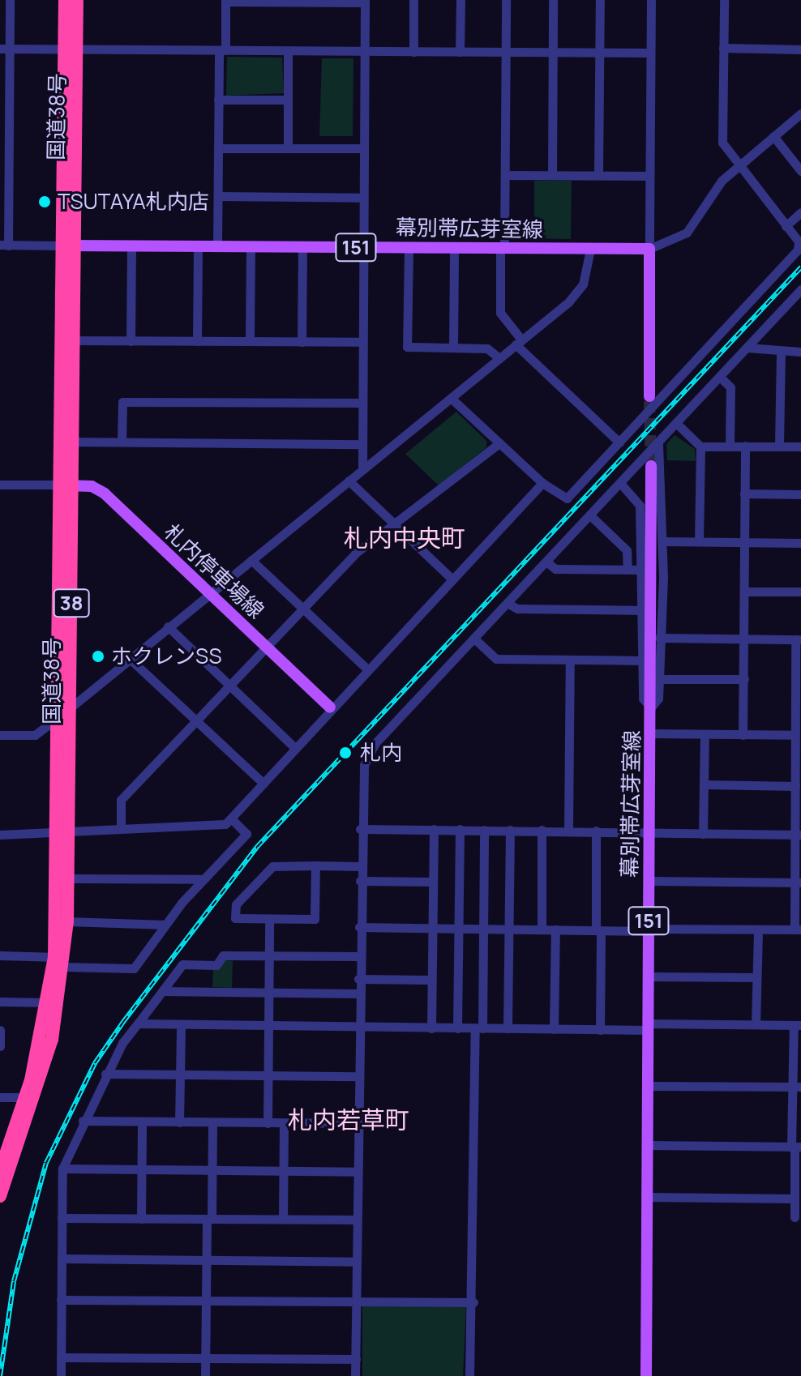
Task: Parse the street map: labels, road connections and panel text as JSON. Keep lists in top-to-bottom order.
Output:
{
  "streets": {
    "highway": ["国道38号", "38"],
    "main road": ["幕別帯広芽室線", "151", "札内停車場線"]
  },
  "crossings": [
    ["国道38号", "幕別帯広芽室線"],
    ["国道38号", "札内停車場線"]
  ],
  "districts": ["札内中央町", "札内若草町"],
  "places": ["TSUTAYA札内店", "ホクレンSS", "札内"]
}
